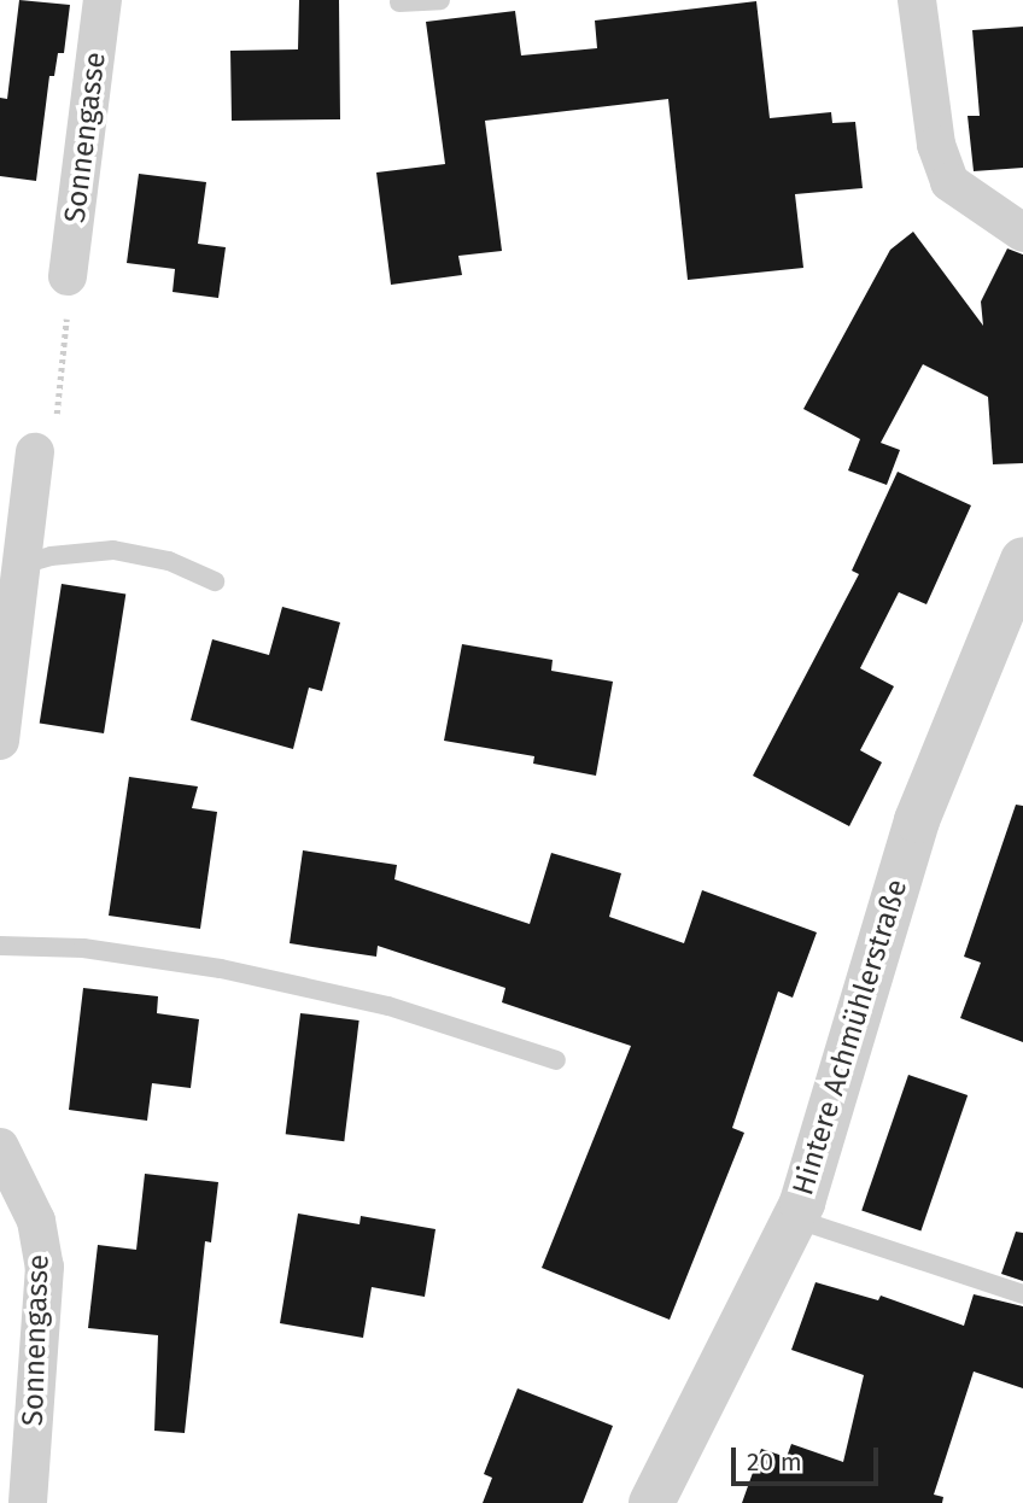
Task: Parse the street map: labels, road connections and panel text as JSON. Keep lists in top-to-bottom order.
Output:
{
  "streets": {
    "street": ["Sonnengasse", "Hintere Achmühlerstraße"]
  },
  "scale_bar": "20 m"
}
